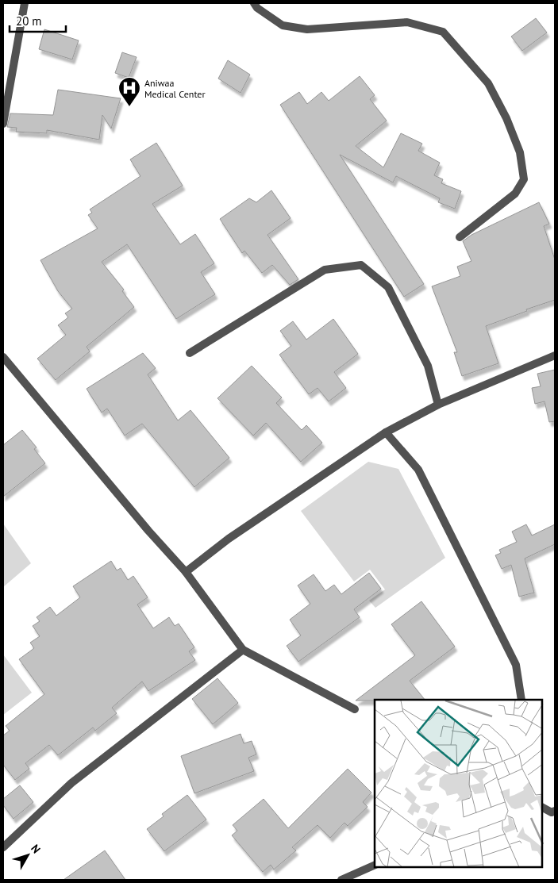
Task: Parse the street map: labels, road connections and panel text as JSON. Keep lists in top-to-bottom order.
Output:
{
  "places": {
    "hospital": ["Aniwaa Medical Center"]
  },
  "scale_bar": "20 m",
  "north": "top right"
}
